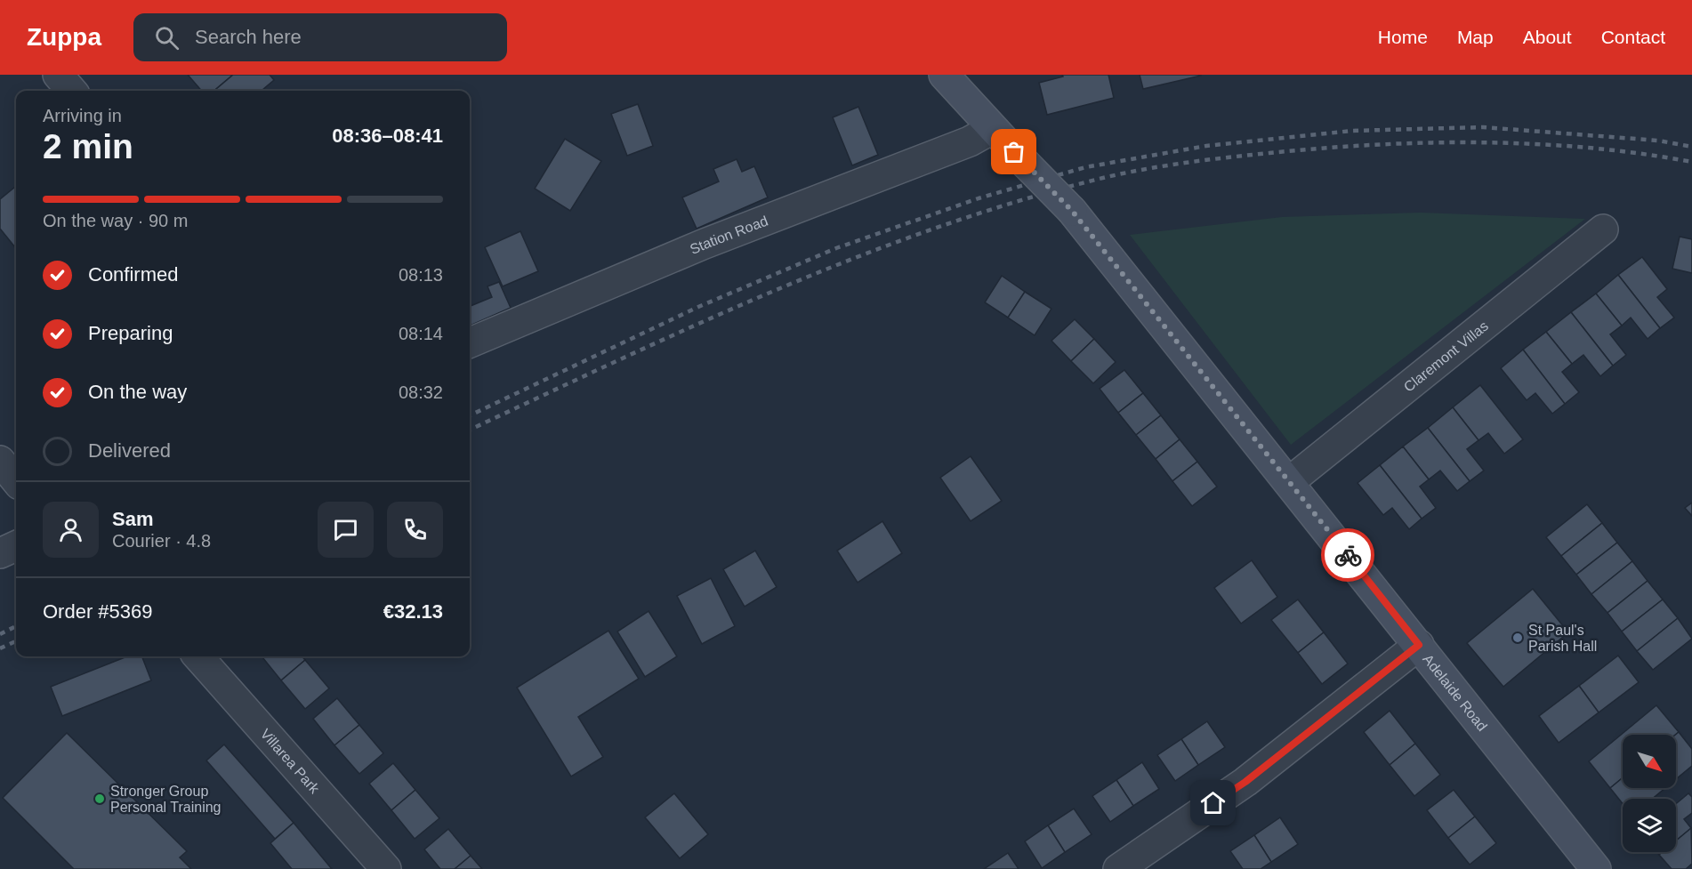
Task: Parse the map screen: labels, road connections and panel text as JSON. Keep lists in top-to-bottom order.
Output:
{
  "streets": {
    "street": [
      "Station Road",
      "Claremont Villas",
      "Adelaide Road",
      "Villarea Park"
    ]
  },
  "crossings": [
    ["Station Road", "Adelaide Road"],
    ["Claremont Villas", "Adelaide Road"]
  ],
  "places": ["St Paul's Parish Hall", "Stronger Group Personal Training"],
  "north": "bottom right",
  "page": {
    "header": "Zuppa",
    "search": "Search here",
    "nav": [
      "Home",
      "Map",
      "About",
      "Contact"
    ],
    "heading": ["2 min", "Arriving in", "08:36–08:41"],
    "panel": [
      "Sam",
      "Courier · 4.8",
      "Order #5369",
      "€32.13"
    ],
    "bar": "On the way · 90 m",
    "list": [
      ["Confirmed", "08:13"],
      ["Preparing", "08:14"],
      ["On the way", "08:32"],
      "Delivered"
    ]
  }
}
